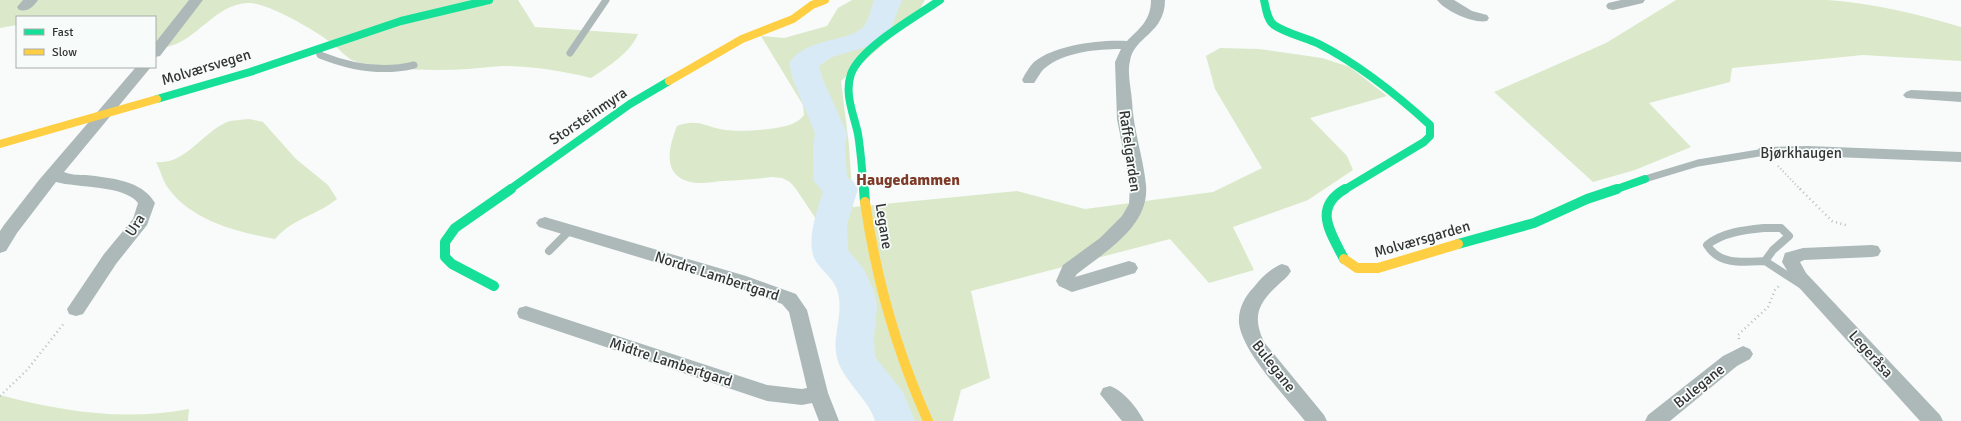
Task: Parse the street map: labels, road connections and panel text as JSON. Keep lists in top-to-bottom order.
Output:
{
  "streets": {
    "street": [
      "Molværsvegen",
      "Storsteinmyra",
      "Raffelgarden",
      "Bjørkhaugen",
      "Ura",
      "Legane",
      "Molværsgarden",
      "Nordre Lambertgard",
      "Legeråsa",
      "Midtre Lambertgard",
      "Bulegane"
    ]
  },
  "crossings": [
    ["Bjørkhaugen", "Molværsgarden"],
    ["Nordre Lambertgard", "Midtre Lambertgard"]
  ],
  "districts": ["Haugedammen"],
  "legend": ["Fast", "Slow"]
}
